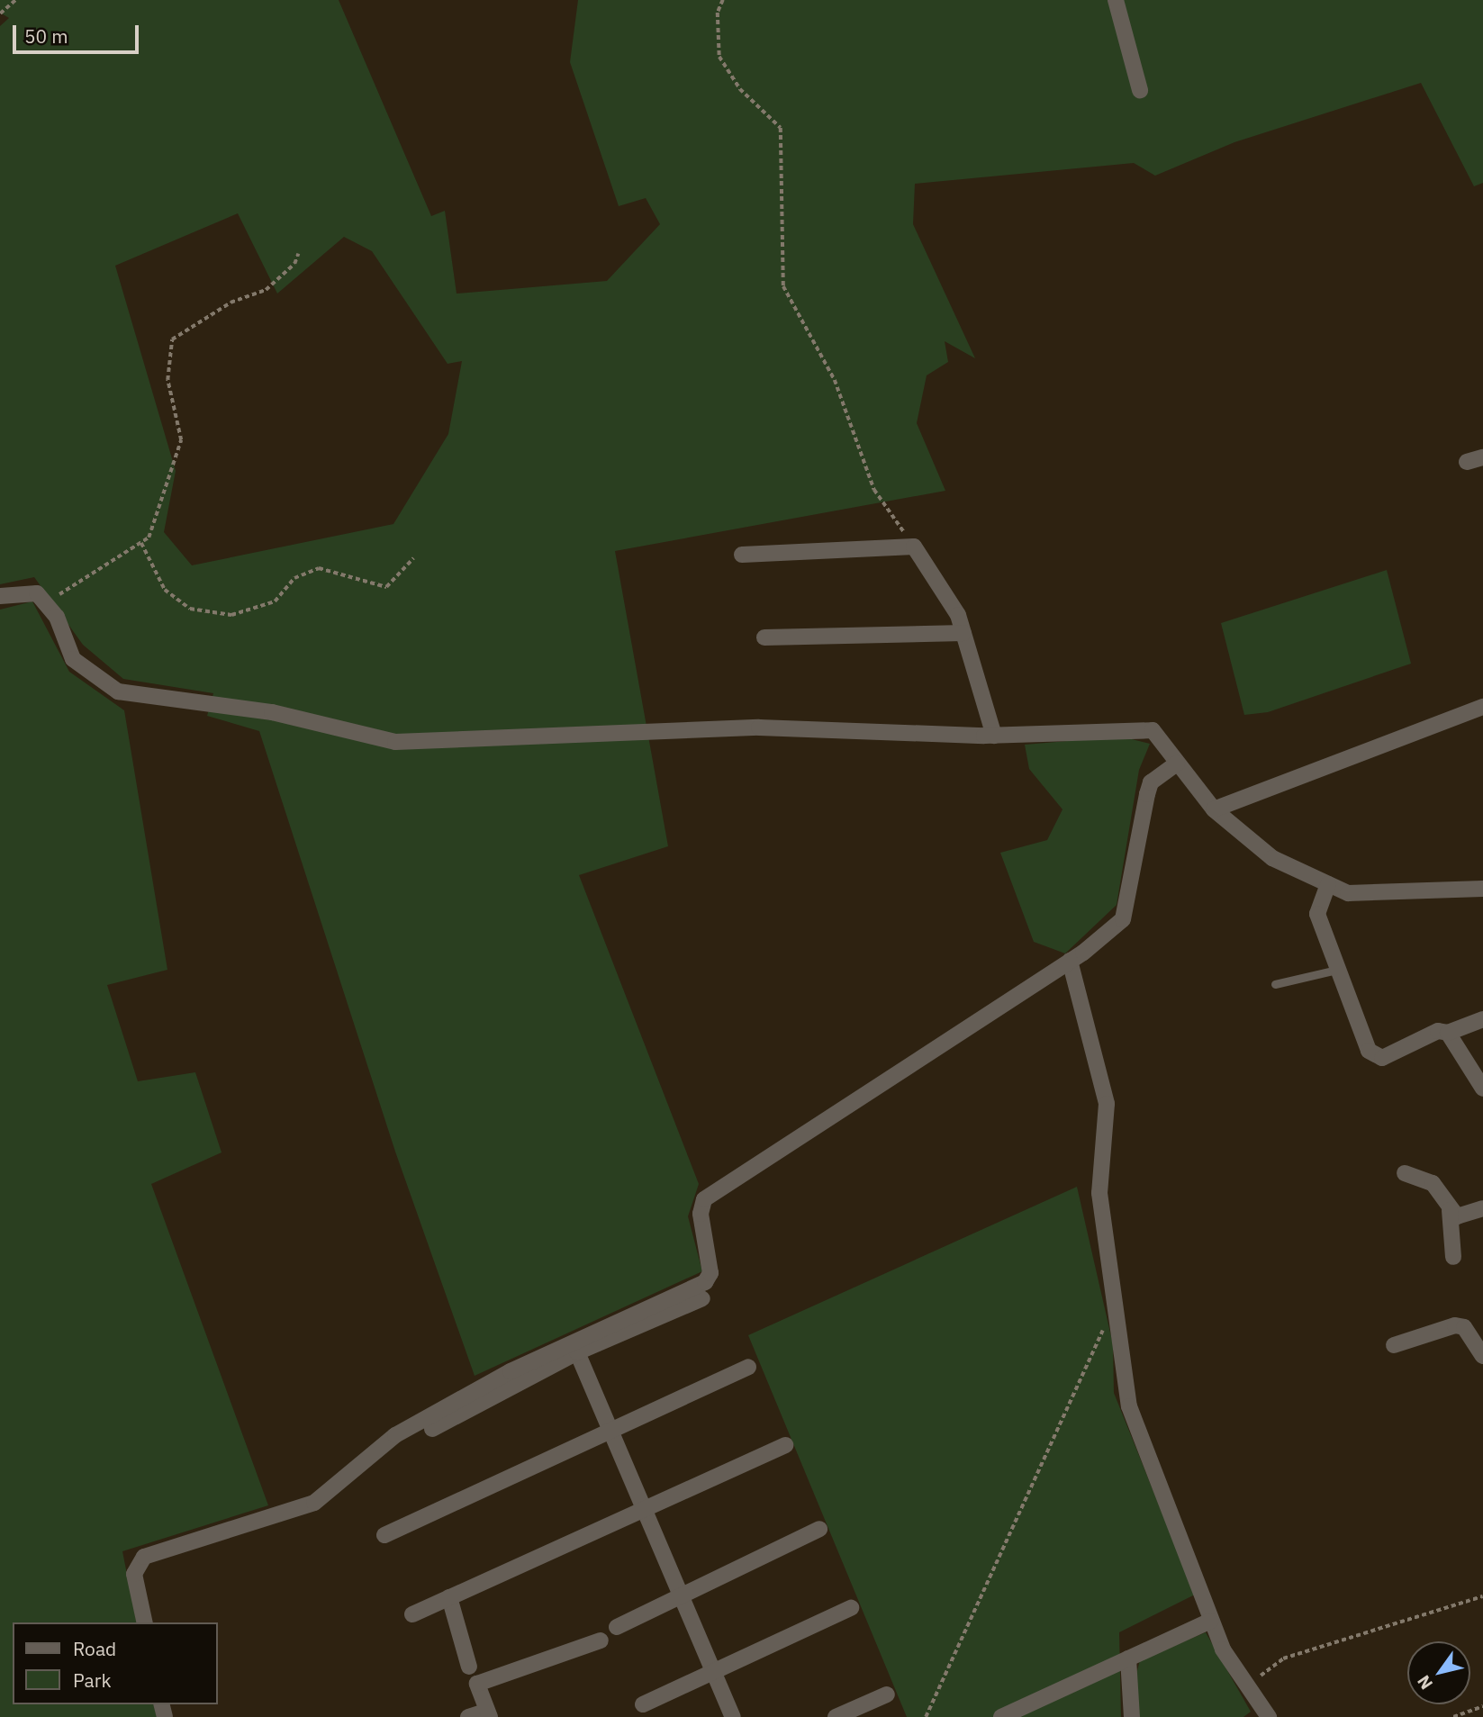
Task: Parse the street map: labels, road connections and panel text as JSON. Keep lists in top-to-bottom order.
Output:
{
  "legend": ["Road", "Park"],
  "scale_bar": "50 m",
  "north": "bottom left"
}
